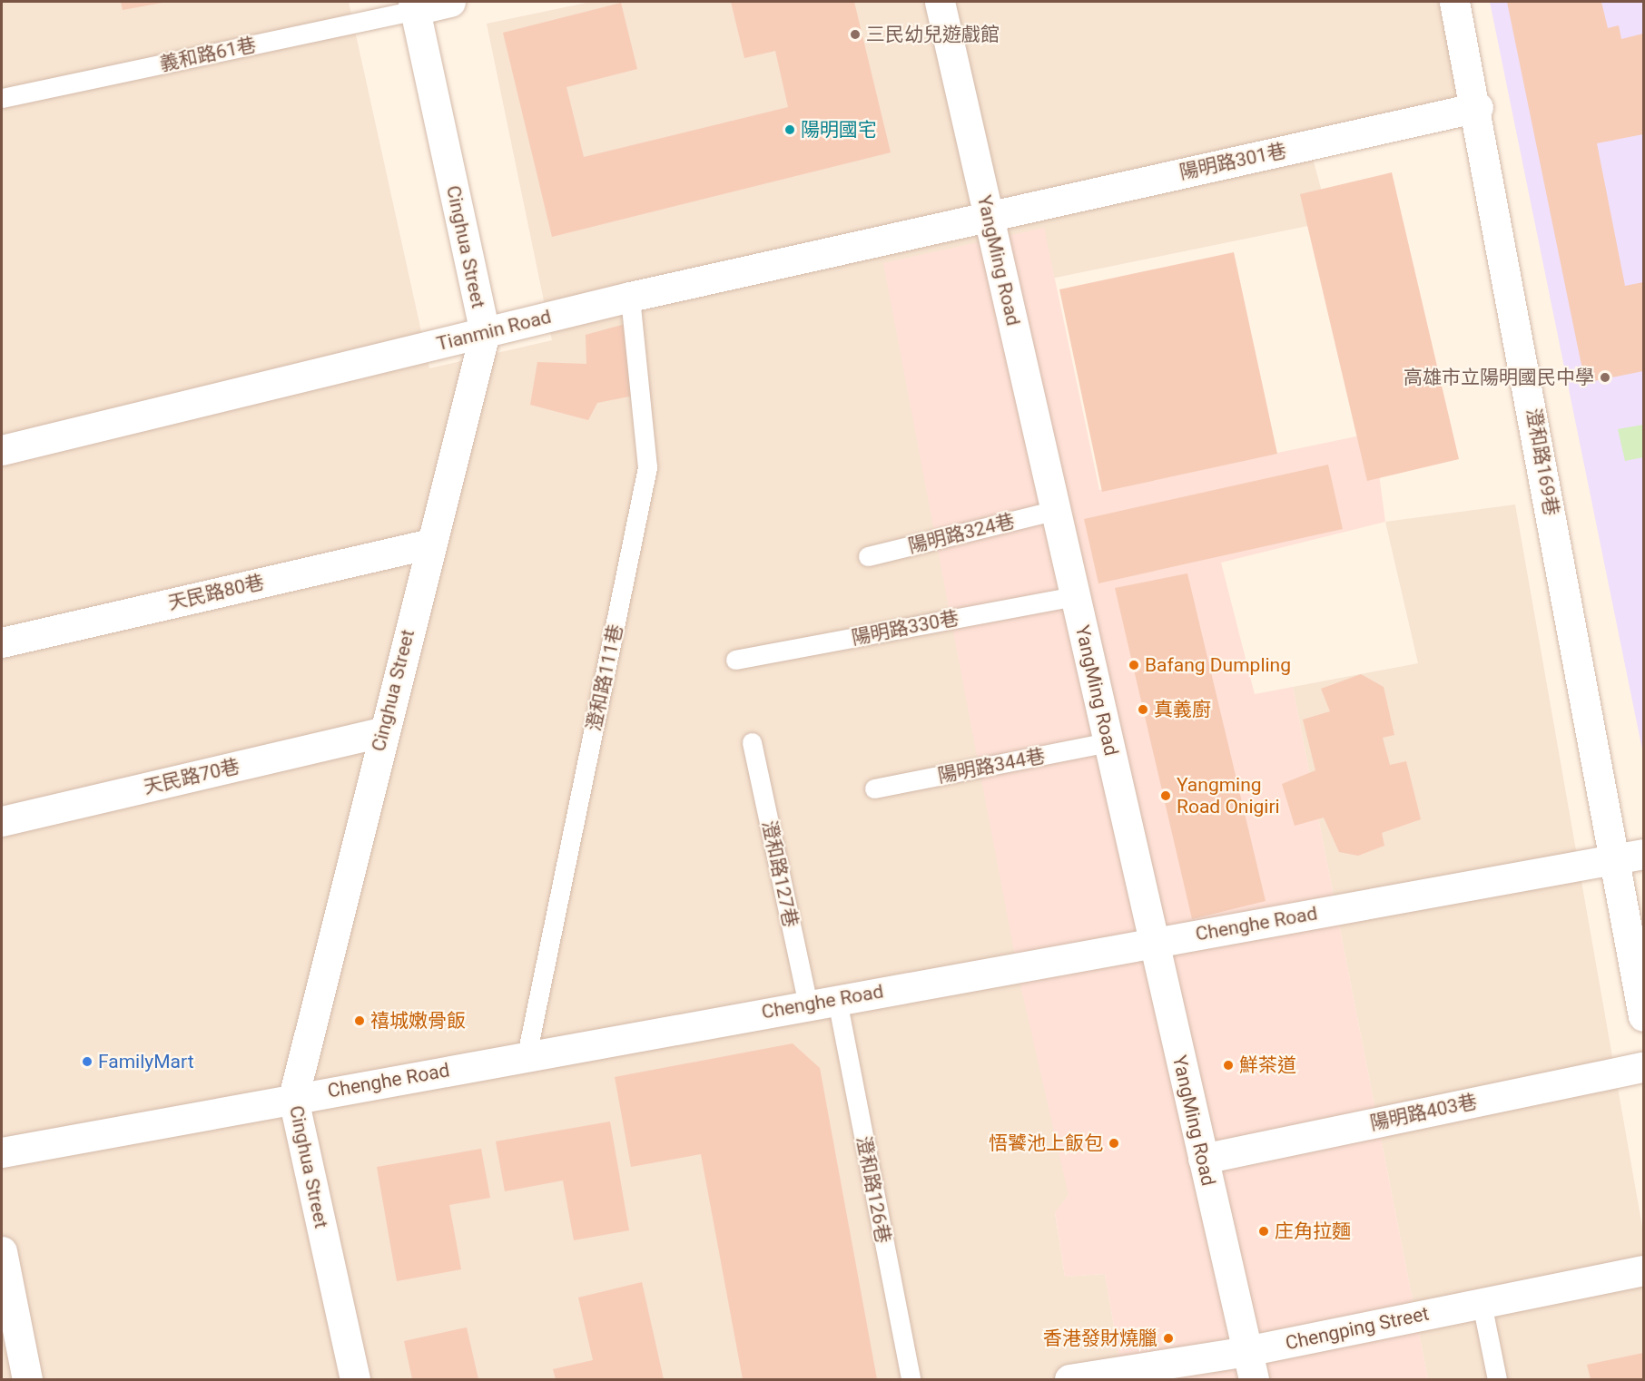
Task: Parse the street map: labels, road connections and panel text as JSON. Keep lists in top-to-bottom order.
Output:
{
  "streets": {
    "street": [
      "陽明路301巷",
      "Cinghua Street",
      "YangMing Road",
      "Tianmin Road",
      "澄和路169巷",
      "天民路80巷",
      "天民路70巷",
      "Chenghe Road",
      "陽明路403巷",
      "Chengping Street"
    ],
    "lane": [
      "義和路61巷",
      "陽明路324巷",
      "陽明路330巷",
      "澄和路111巷",
      "陽明路344巷",
      "澄和路127巷",
      "澄和路126巷"
    ]
  },
  "crossings": [
    ["義和路61巷", "Cinghua Street"],
    ["陽明路301巷", "YangMing Road"],
    ["陽明路301巷", "Tianmin Road"],
    ["陽明路301巷", "澄和路169巷"],
    ["Cinghua Street", "Tianmin Road"],
    ["Cinghua Street", "天民路80巷"],
    ["Cinghua Street", "天民路70巷"],
    ["Cinghua Street", "Chenghe Road"],
    ["YangMing Road", "Tianmin Road"],
    ["YangMing Road", "陽明路324巷"],
    ["YangMing Road", "陽明路330巷"],
    ["YangMing Road", "陽明路344巷"],
    ["YangMing Road", "Chenghe Road"],
    ["YangMing Road", "陽明路403巷"],
    ["YangMing Road", "Chengping Street"],
    ["Tianmin Road", "澄和路111巷"],
    ["澄和路169巷", "Chenghe Road"],
    ["澄和路111巷", "Chenghe Road"],
    ["澄和路127巷", "Chenghe Road"],
    ["Chenghe Road", "澄和路126巷"]
  ],
  "places": [
    "三民幼兒遊戲館",
    "陽明國宅",
    "高雄市立陽明國民中學",
    "Bafang Dumpling",
    "真義廚",
    "Yangming Road Onigiri",
    "禧城嫩骨飯",
    "FamilyMart",
    "鮮茶道",
    "悟饕池上飯包",
    "庄角拉麵",
    "香港發財燒臘"
  ]
}
